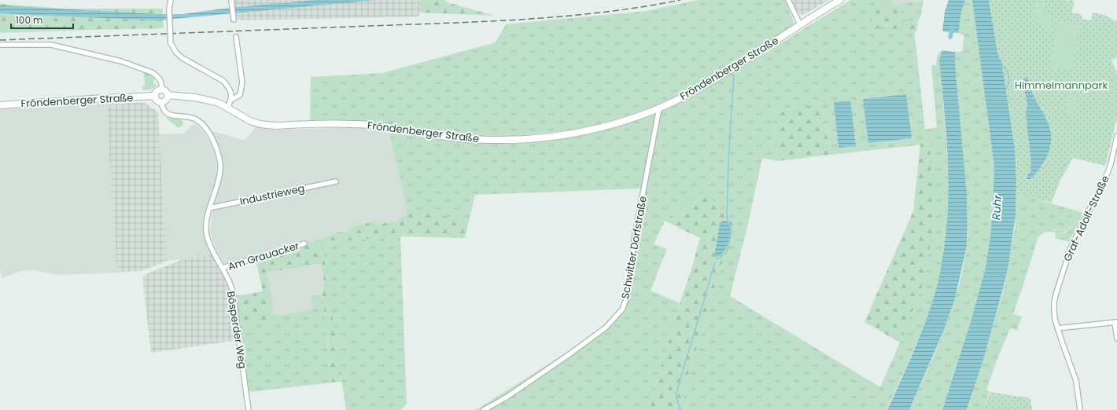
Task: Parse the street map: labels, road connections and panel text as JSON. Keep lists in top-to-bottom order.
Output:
{
  "streets": {
    "main road": ["Fröndenberger Straße"],
    "street": [
      "Industrieweg",
      "Graf-Adolf-Straße",
      "Schwitter Dorfstraße",
      "Am Grauacker",
      "Bösperder Weg"
    ]
  },
  "crossings": [
    ["Fröndenberger Straße", "Schwitter Dorfstraße"],
    ["Fröndenberger Straße", "Bösperder Weg"],
    ["Industrieweg", "Bösperder Weg"],
    ["Am Grauacker", "Bösperder Weg"]
  ],
  "water": ["Ruhr"],
  "parks": ["Himmelmannpark"],
  "scale_bar": "100 m"
}
